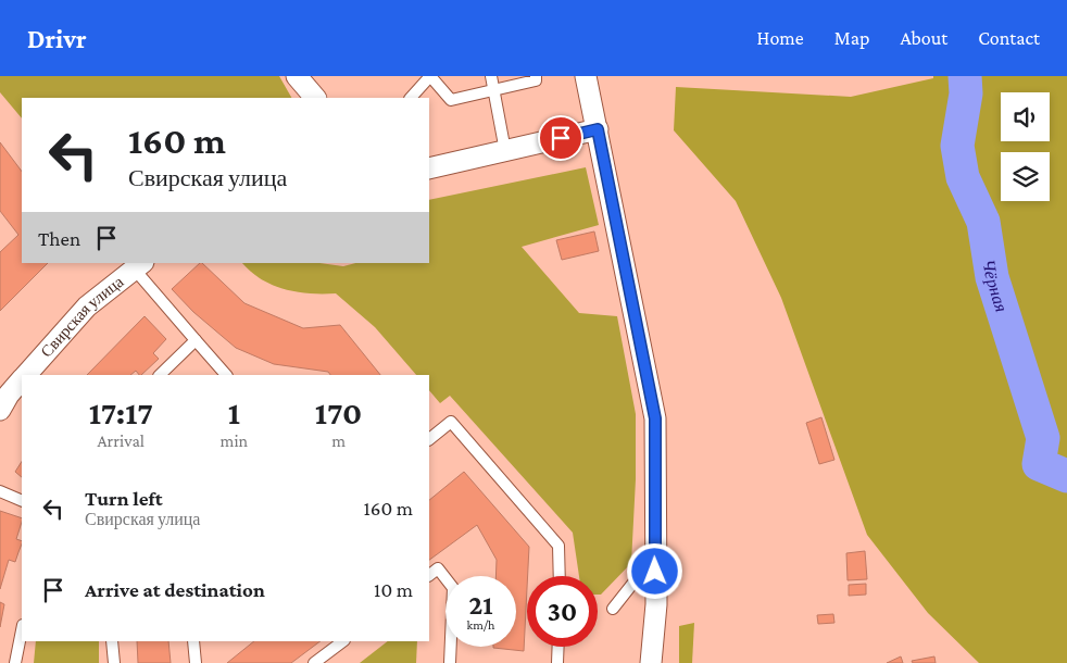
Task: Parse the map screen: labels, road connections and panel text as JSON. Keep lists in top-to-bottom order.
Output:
{
  "streets": {
    "street": ["Свирская улица"]
  },
  "water": ["Чёрная"],
  "page": {
    "header": "Drivr",
    "nav": [
      "Home",
      "Map",
      "About",
      "Contact"
    ],
    "turn": ["160 m", "Свирская улица"],
    "then": "Then",
    "eta": [
      "17:17",
      "Arrival",
      "1",
      "min",
      "170",
      "m"
    ],
    "list": [
      {
        "name": "Turn left",
        "note": "Свирская улица",
        "value": "160 m"
      },
      {
        "name": "Arrive at destination",
        "value": "10 m"
      }
    ],
    "speed": "21 km/h",
    "limit": "30"
  }
}
